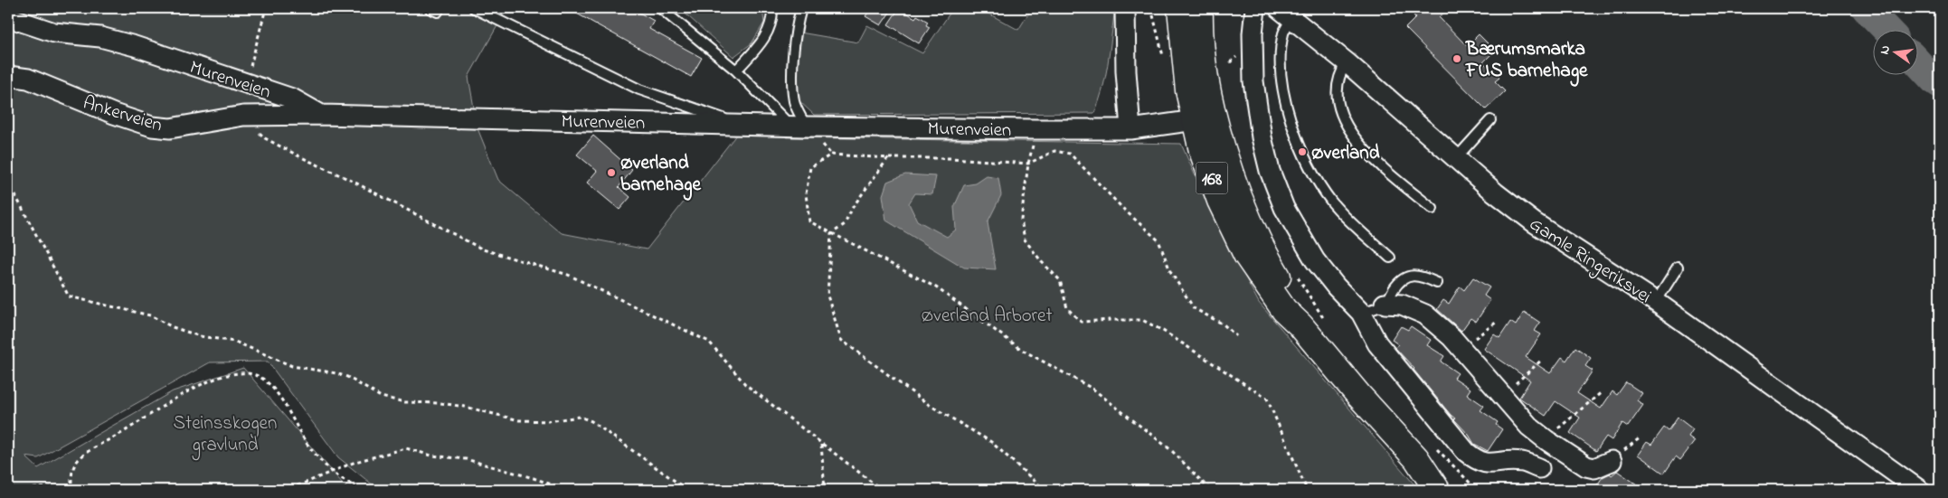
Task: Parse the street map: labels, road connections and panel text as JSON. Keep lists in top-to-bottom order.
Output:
{
  "streets": {
    "main road": ["168"],
    "street": ["Murenveien", "Ankerveien", "Gamle Ringeriksvei"]
  },
  "crossings": [
    ["Murenveien", "Ankerveien"],
    ["Murenveien", "168"]
  ],
  "parks": ["Øverland Arboret", "Steinsskogen gravlund"],
  "places": ["Bærumsmarka FUS barnehage", "Øverland", "Øverland barnehage"],
  "north": "left"
}
